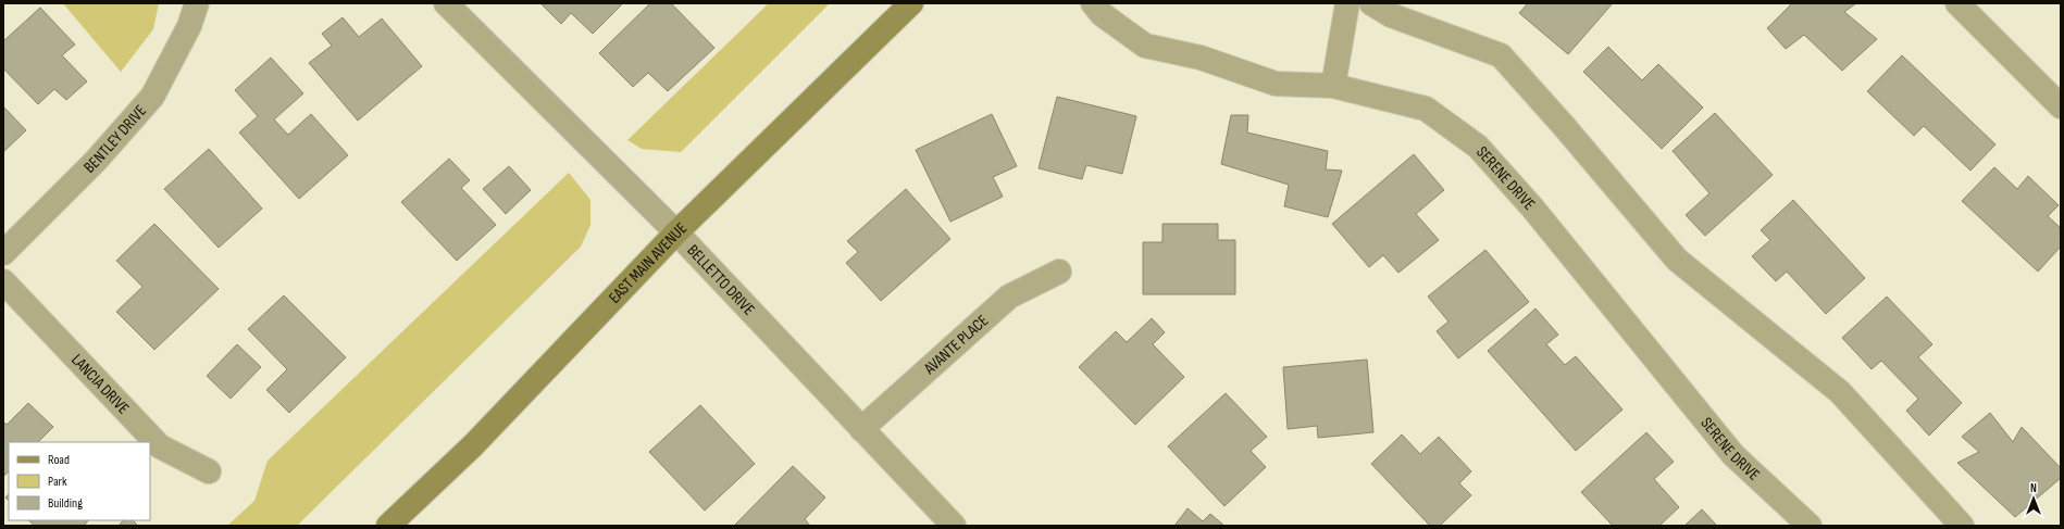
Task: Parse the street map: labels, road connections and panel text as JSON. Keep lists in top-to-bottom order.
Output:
{
  "streets": {
    "main road": ["EAST MAIN AVENUE"],
    "street": [
      "BENTLEY DRIVE",
      "SERENE DRIVE",
      "BELLETTO DRIVE",
      "AVANTE PLACE",
      "LANCIA DRIVE"
    ]
  },
  "crossings": [
    ["EAST MAIN AVENUE", "BELLETTO DRIVE"],
    ["BELLETTO DRIVE", "AVANTE PLACE"]
  ],
  "legend": ["Road", "Park", "Building"],
  "north": "top"
}
